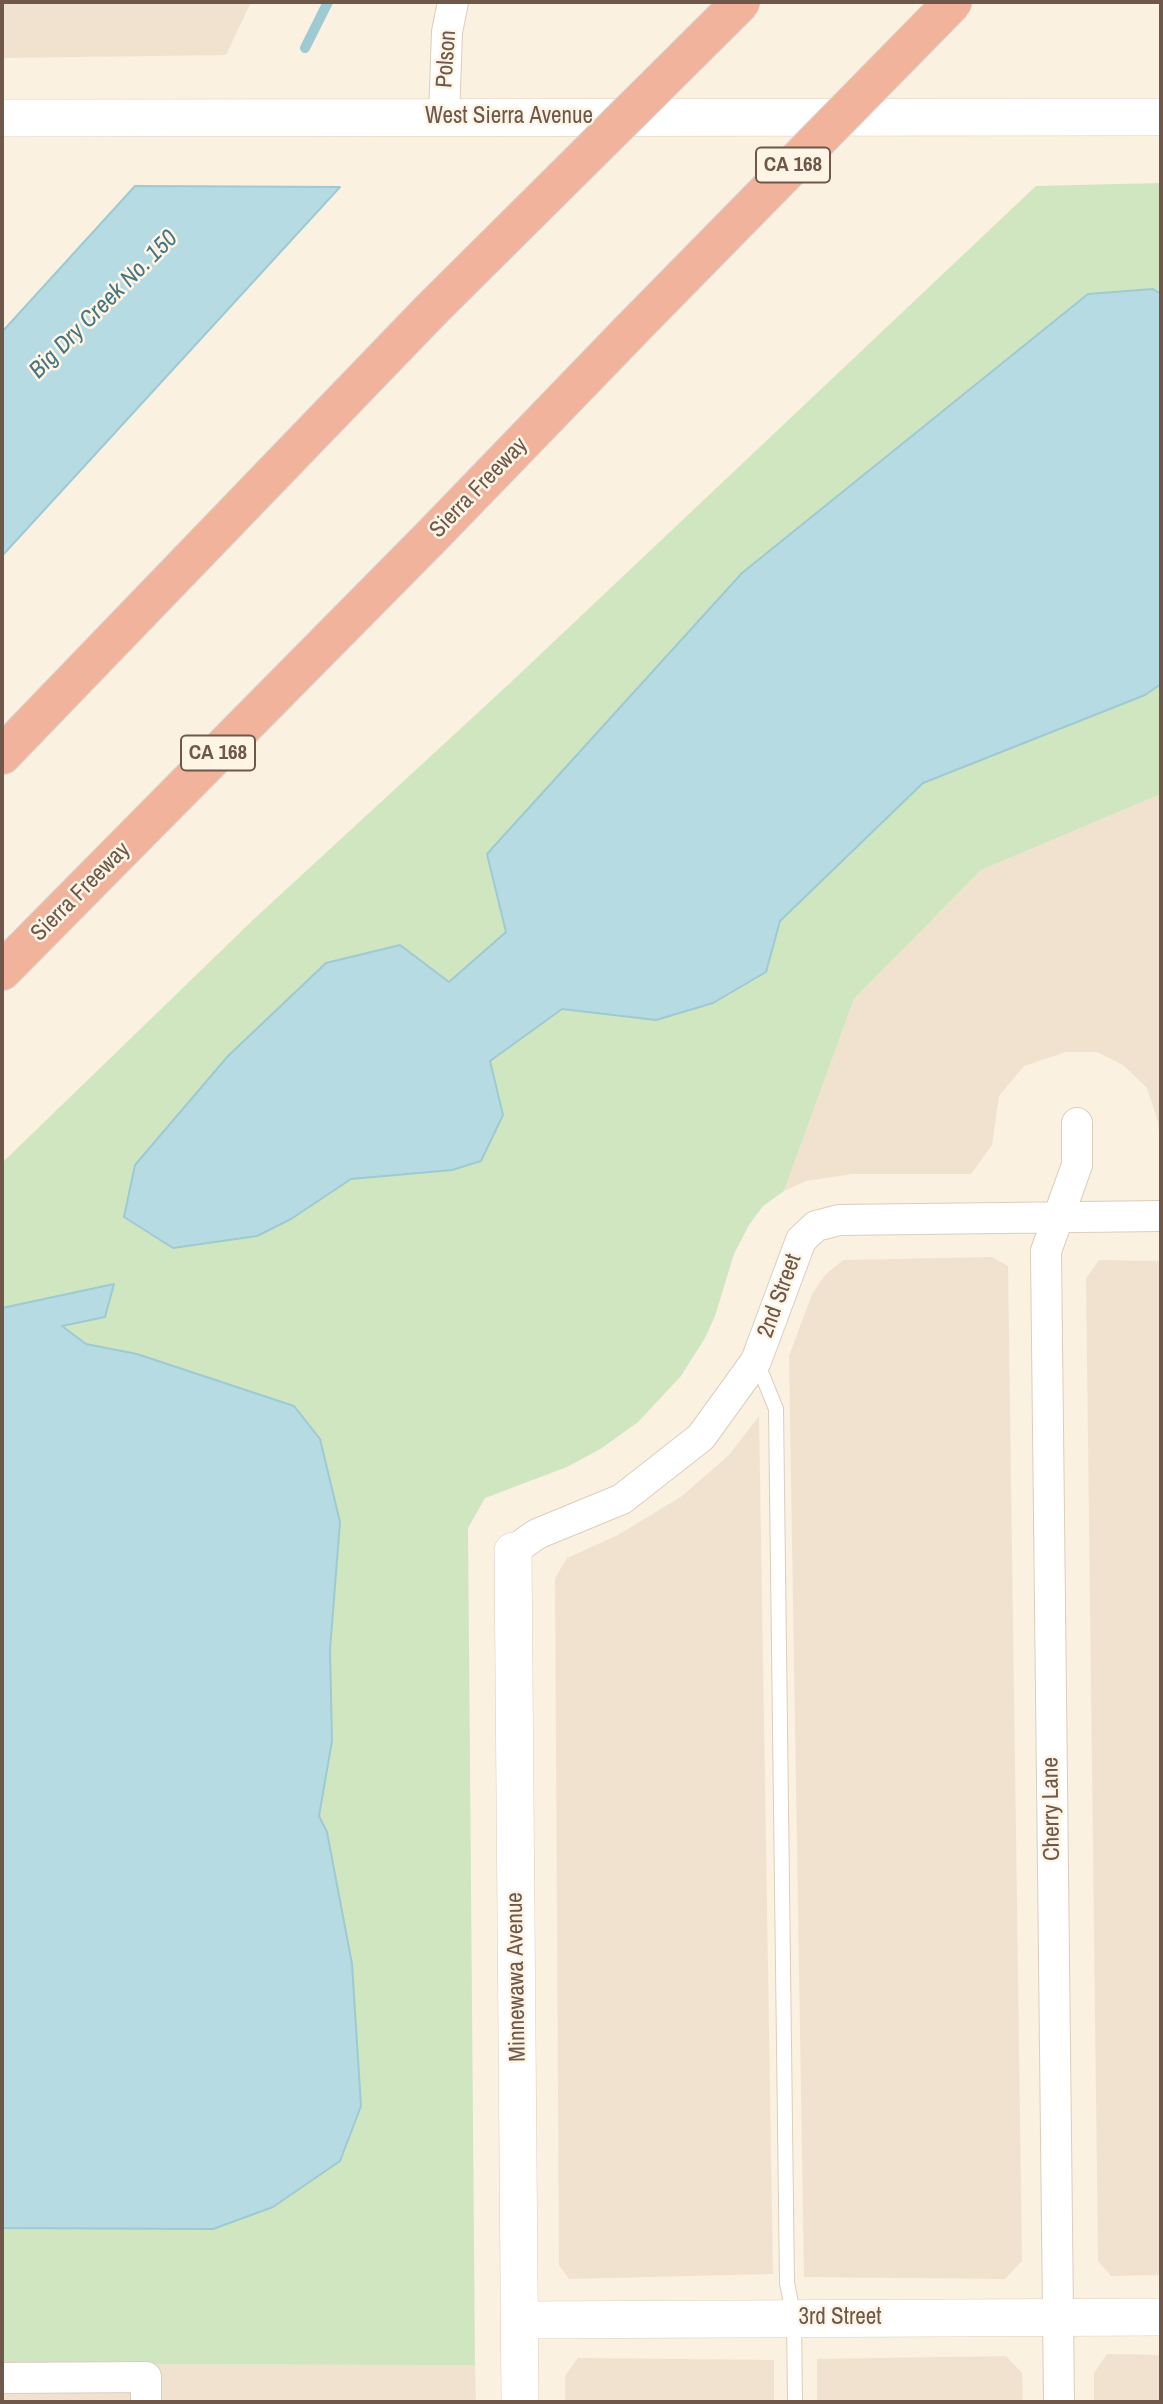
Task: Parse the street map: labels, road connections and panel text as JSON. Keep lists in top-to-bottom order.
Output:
{
  "streets": {
    "highway": ["CA 168", "Sierra Freeway"],
    "street": [
      "Polson",
      "West Sierra Avenue",
      "2nd Street",
      "Cherry Lane",
      "Minnewawa Avenue",
      "3rd Street"
    ]
  },
  "crossings": [
    ["Polson", "West Sierra Avenue"],
    ["2nd Street", "Cherry Lane"],
    ["2nd Street", "Minnewawa Avenue"],
    ["Cherry Lane", "3rd Street"],
    ["Minnewawa Avenue", "3rd Street"]
  ],
  "water": ["Big Dry Creek No. 150"]
}
